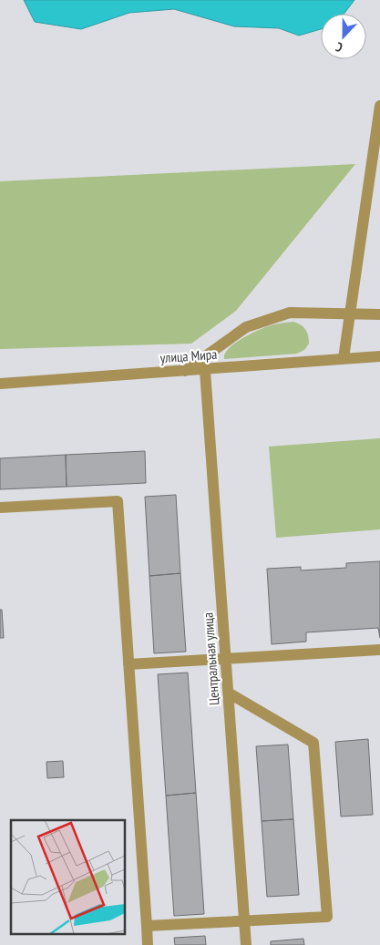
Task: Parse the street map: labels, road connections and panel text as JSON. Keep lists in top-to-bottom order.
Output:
{
  "streets": {
    "street": ["улица Мира", "Центральная улица"]
  },
  "crossings": [
    ["улица Мира", "Центральная улица"]
  ],
  "north": "bottom"
}
